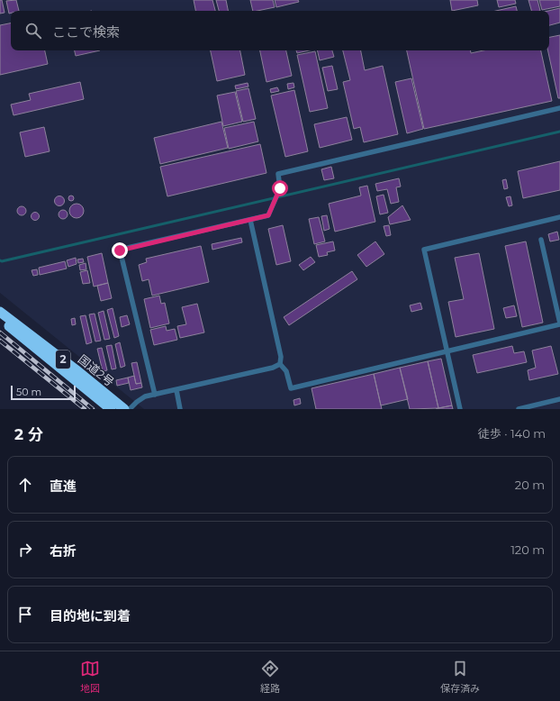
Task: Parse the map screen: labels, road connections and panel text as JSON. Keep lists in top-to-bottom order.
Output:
{
  "streets": {
    "highway": ["2", "国道2号"]
  },
  "scale_bar": "50 m",
  "page": {
    "search": "ここで検索",
    "scale": "50 m",
    "heading": ["2 分", "徒歩 · 140 m"],
    "list": [
      ["直進", "20 m"],
      ["右折", "120 m"],
      "目的地に到着"
    ],
    "nav": ["地図", "経路", "保存済み"]
  }
}
